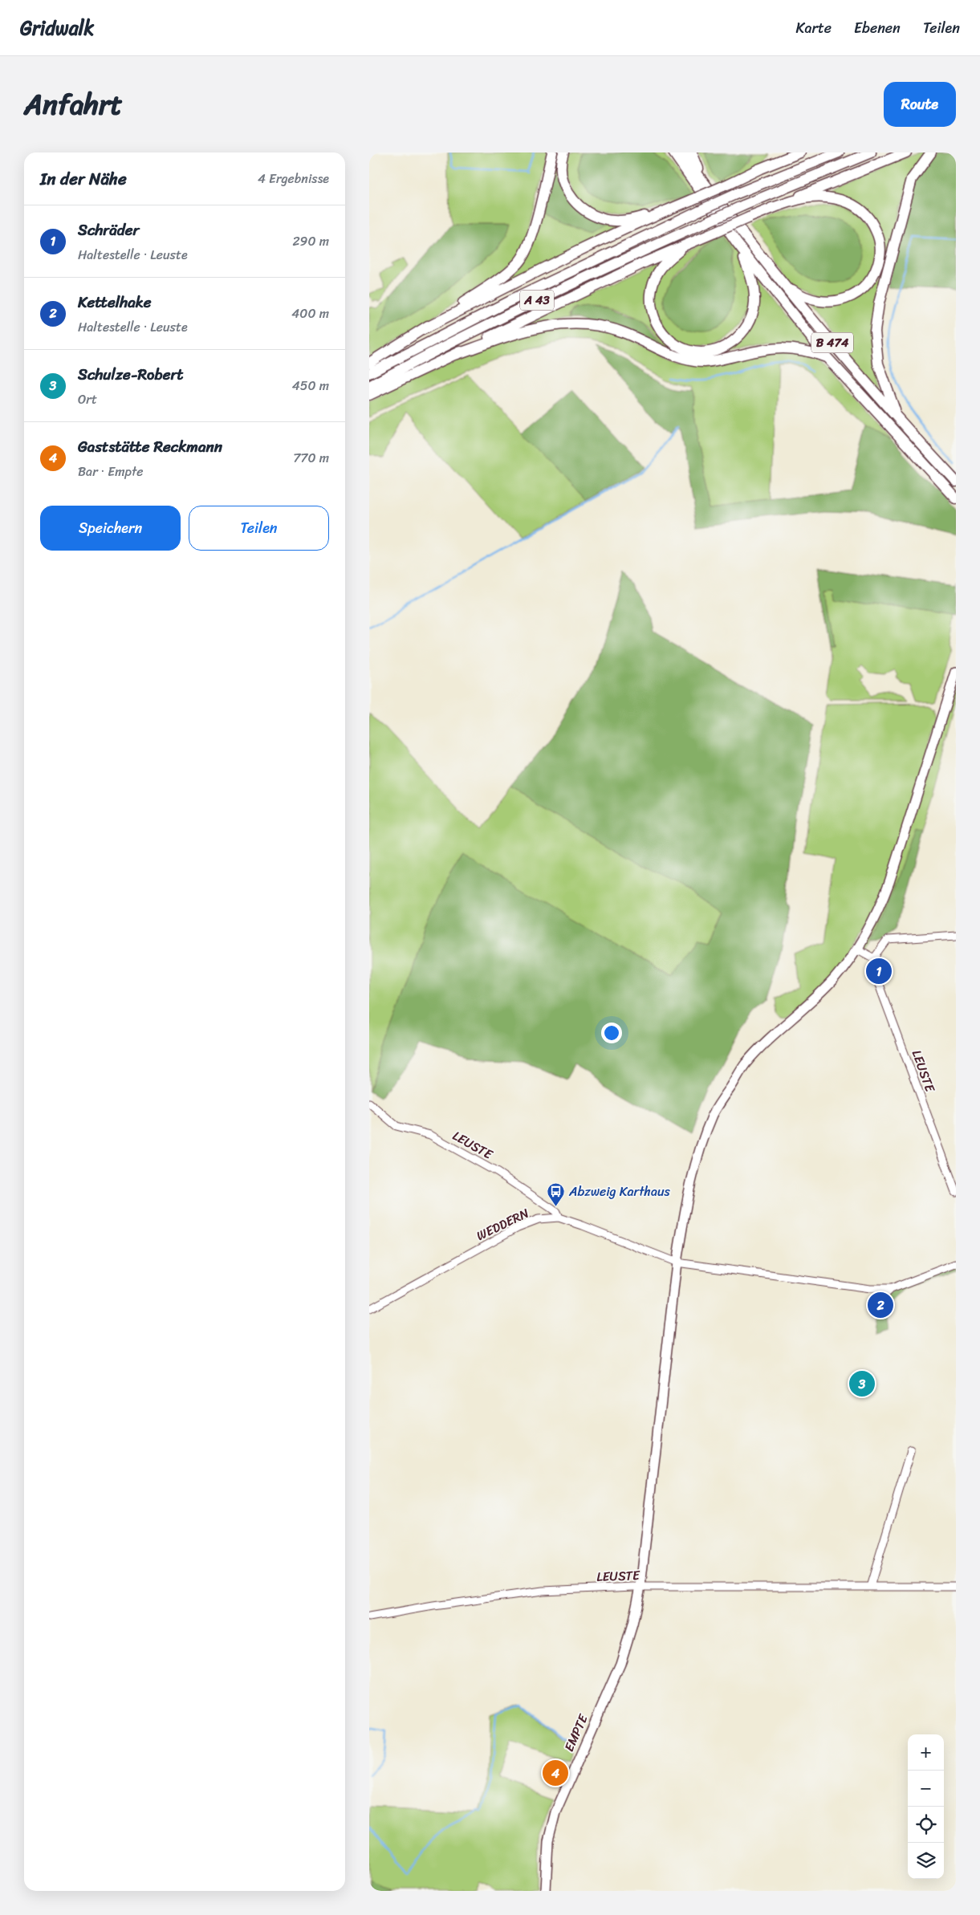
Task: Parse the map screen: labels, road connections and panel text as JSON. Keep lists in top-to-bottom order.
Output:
{
  "streets": {
    "highway": ["A 43", "B 474"],
    "main road": ["EMPTE"],
    "street": ["LEUSTE", "WEDDERN"]
  },
  "crossings": [
    ["LEUSTE", "WEDDERN"],
    ["LEUSTE", "EMPTE"],
    ["WEDDERN", "EMPTE"]
  ],
  "places": {
    "bus stop": ["Abzweig Karthaus"]
  },
  "page": {
    "header": "Gridwalk",
    "nav": ["Karte", "Ebenen", "Teilen"],
    "title": "Anfahrt",
    "buttons": [
      "Route",
      ["Speichern", "Teilen"]
    ],
    "heading": ["In der Nähe", "4 Ergebnisse"],
    "list": [
      {
        "mark": "1",
        "name": "Schräder",
        "note": "Haltestelle · Leuste",
        "value": "290 m"
      },
      {
        "mark": "2",
        "name": "Kettelhake",
        "note": "Haltestelle · Leuste",
        "value": "400 m"
      },
      {
        "mark": "3",
        "name": "Schulze-Robert",
        "note": "Ort",
        "value": "450 m"
      },
      {
        "mark": "4",
        "name": "Gaststätte Reckmann",
        "note": "Bar · Empte",
        "value": "770 m"
      }
    ],
    "pins": [
      "1",
      "2",
      "3",
      "4"
    ],
    "map_buttons": ["+", "−"]
  }
}
